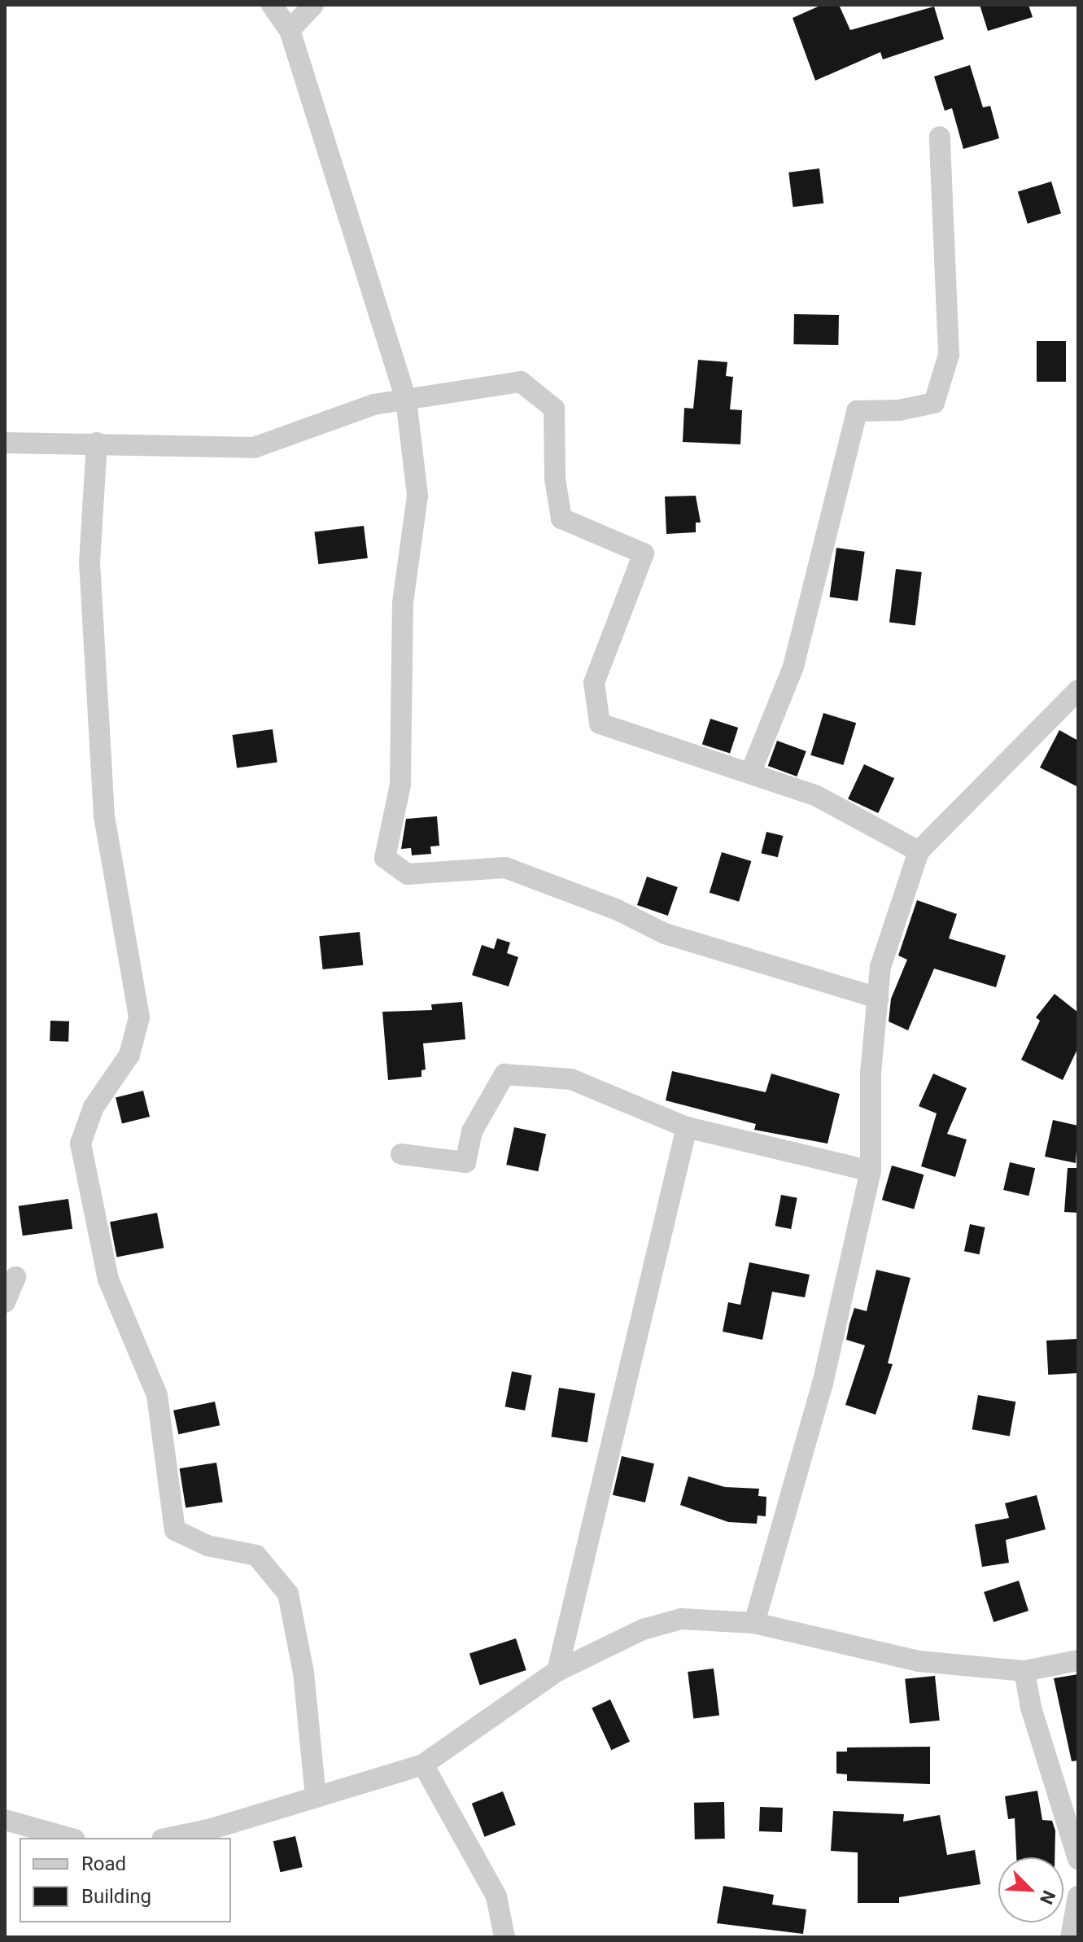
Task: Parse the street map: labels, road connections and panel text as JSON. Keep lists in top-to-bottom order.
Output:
{
  "legend": ["Road", "Building"],
  "north": "bottom right"
}
